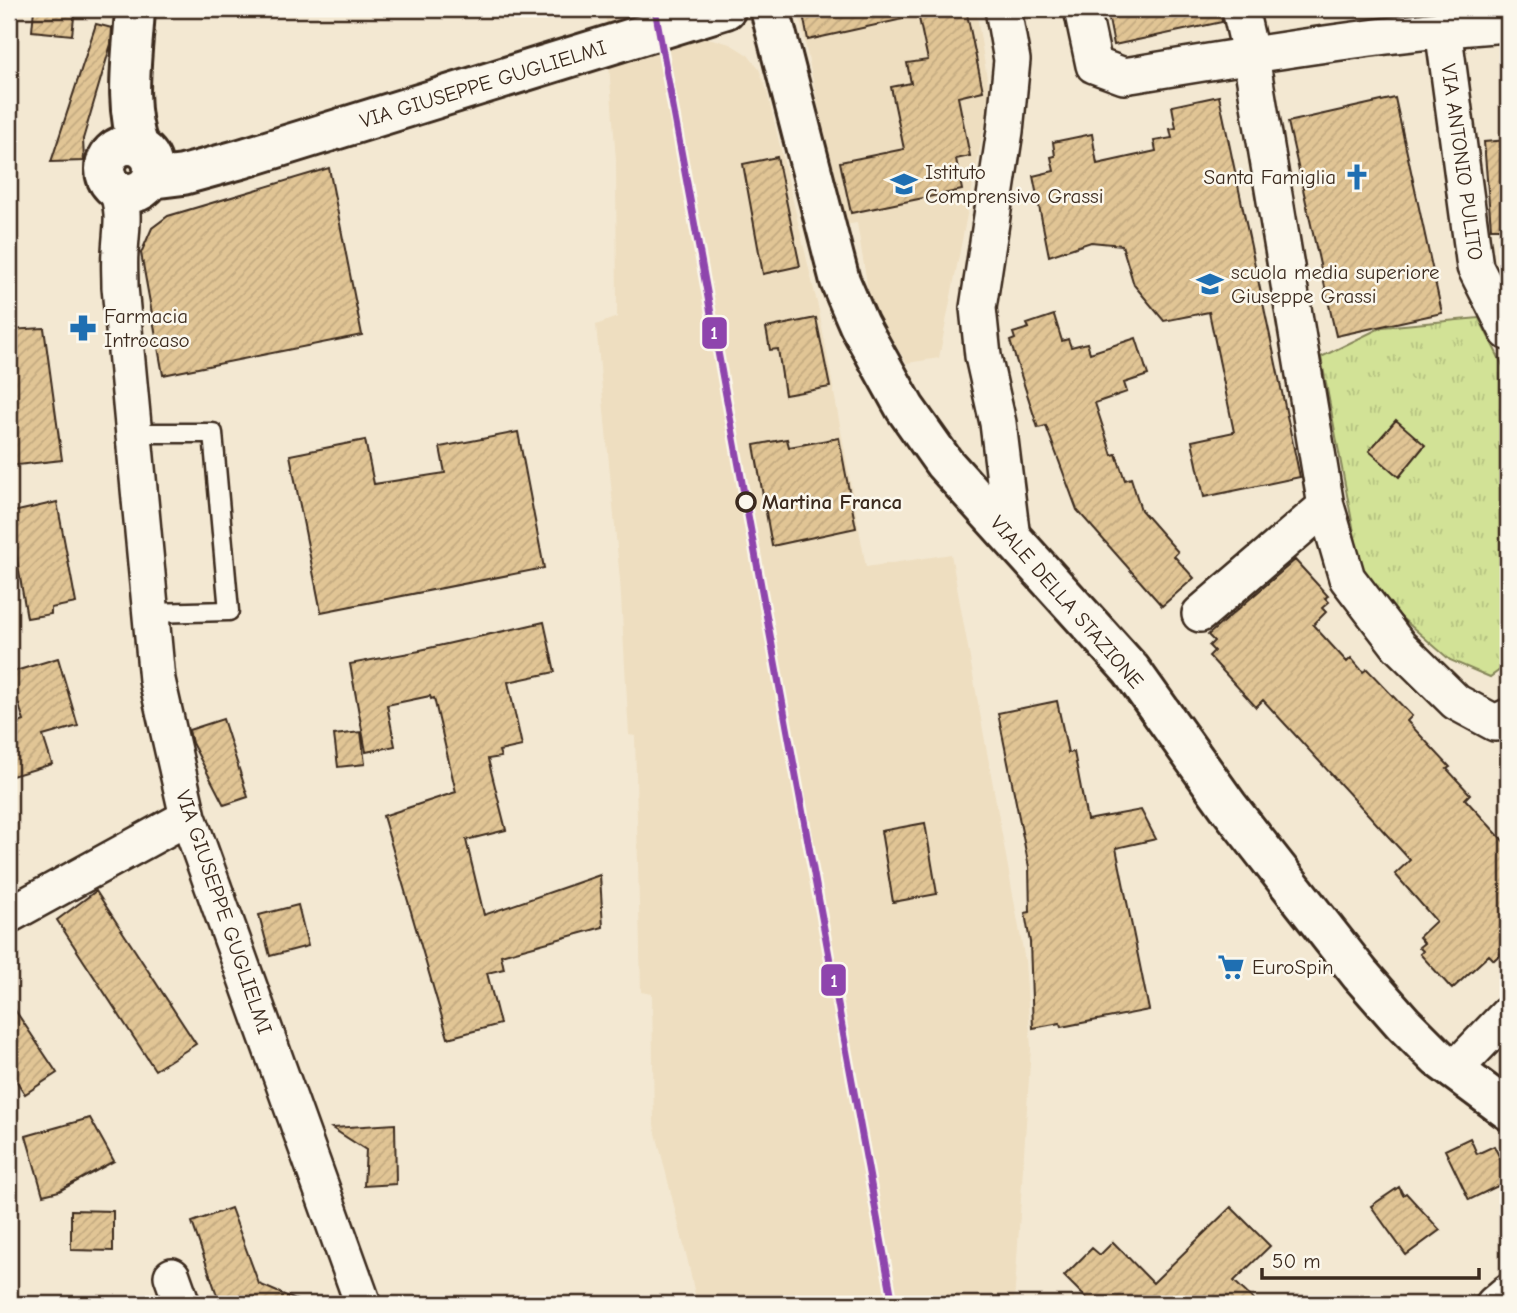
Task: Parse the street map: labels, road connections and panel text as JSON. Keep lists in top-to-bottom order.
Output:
{
  "streets": {
    "main road": ["VIA GIUSEPPE GUGLIELMI", "VIALE DELLA STAZIONE"],
    "street": ["VIA ANTONIO PULITO"]
  },
  "places": {
    "church": ["Santa Famiglia"],
    "school or university": ["Istituto Comprensivo Grassi", "scuola media superiore Giuseppe Grassi"],
    "pharmacy": ["Farmacia Introcaso"],
    "other": ["Martina Franca"],
    "supermarket": ["EuroSpin"]
  },
  "lines": ["transit line 1"],
  "scale_bar": "50 m"
}
